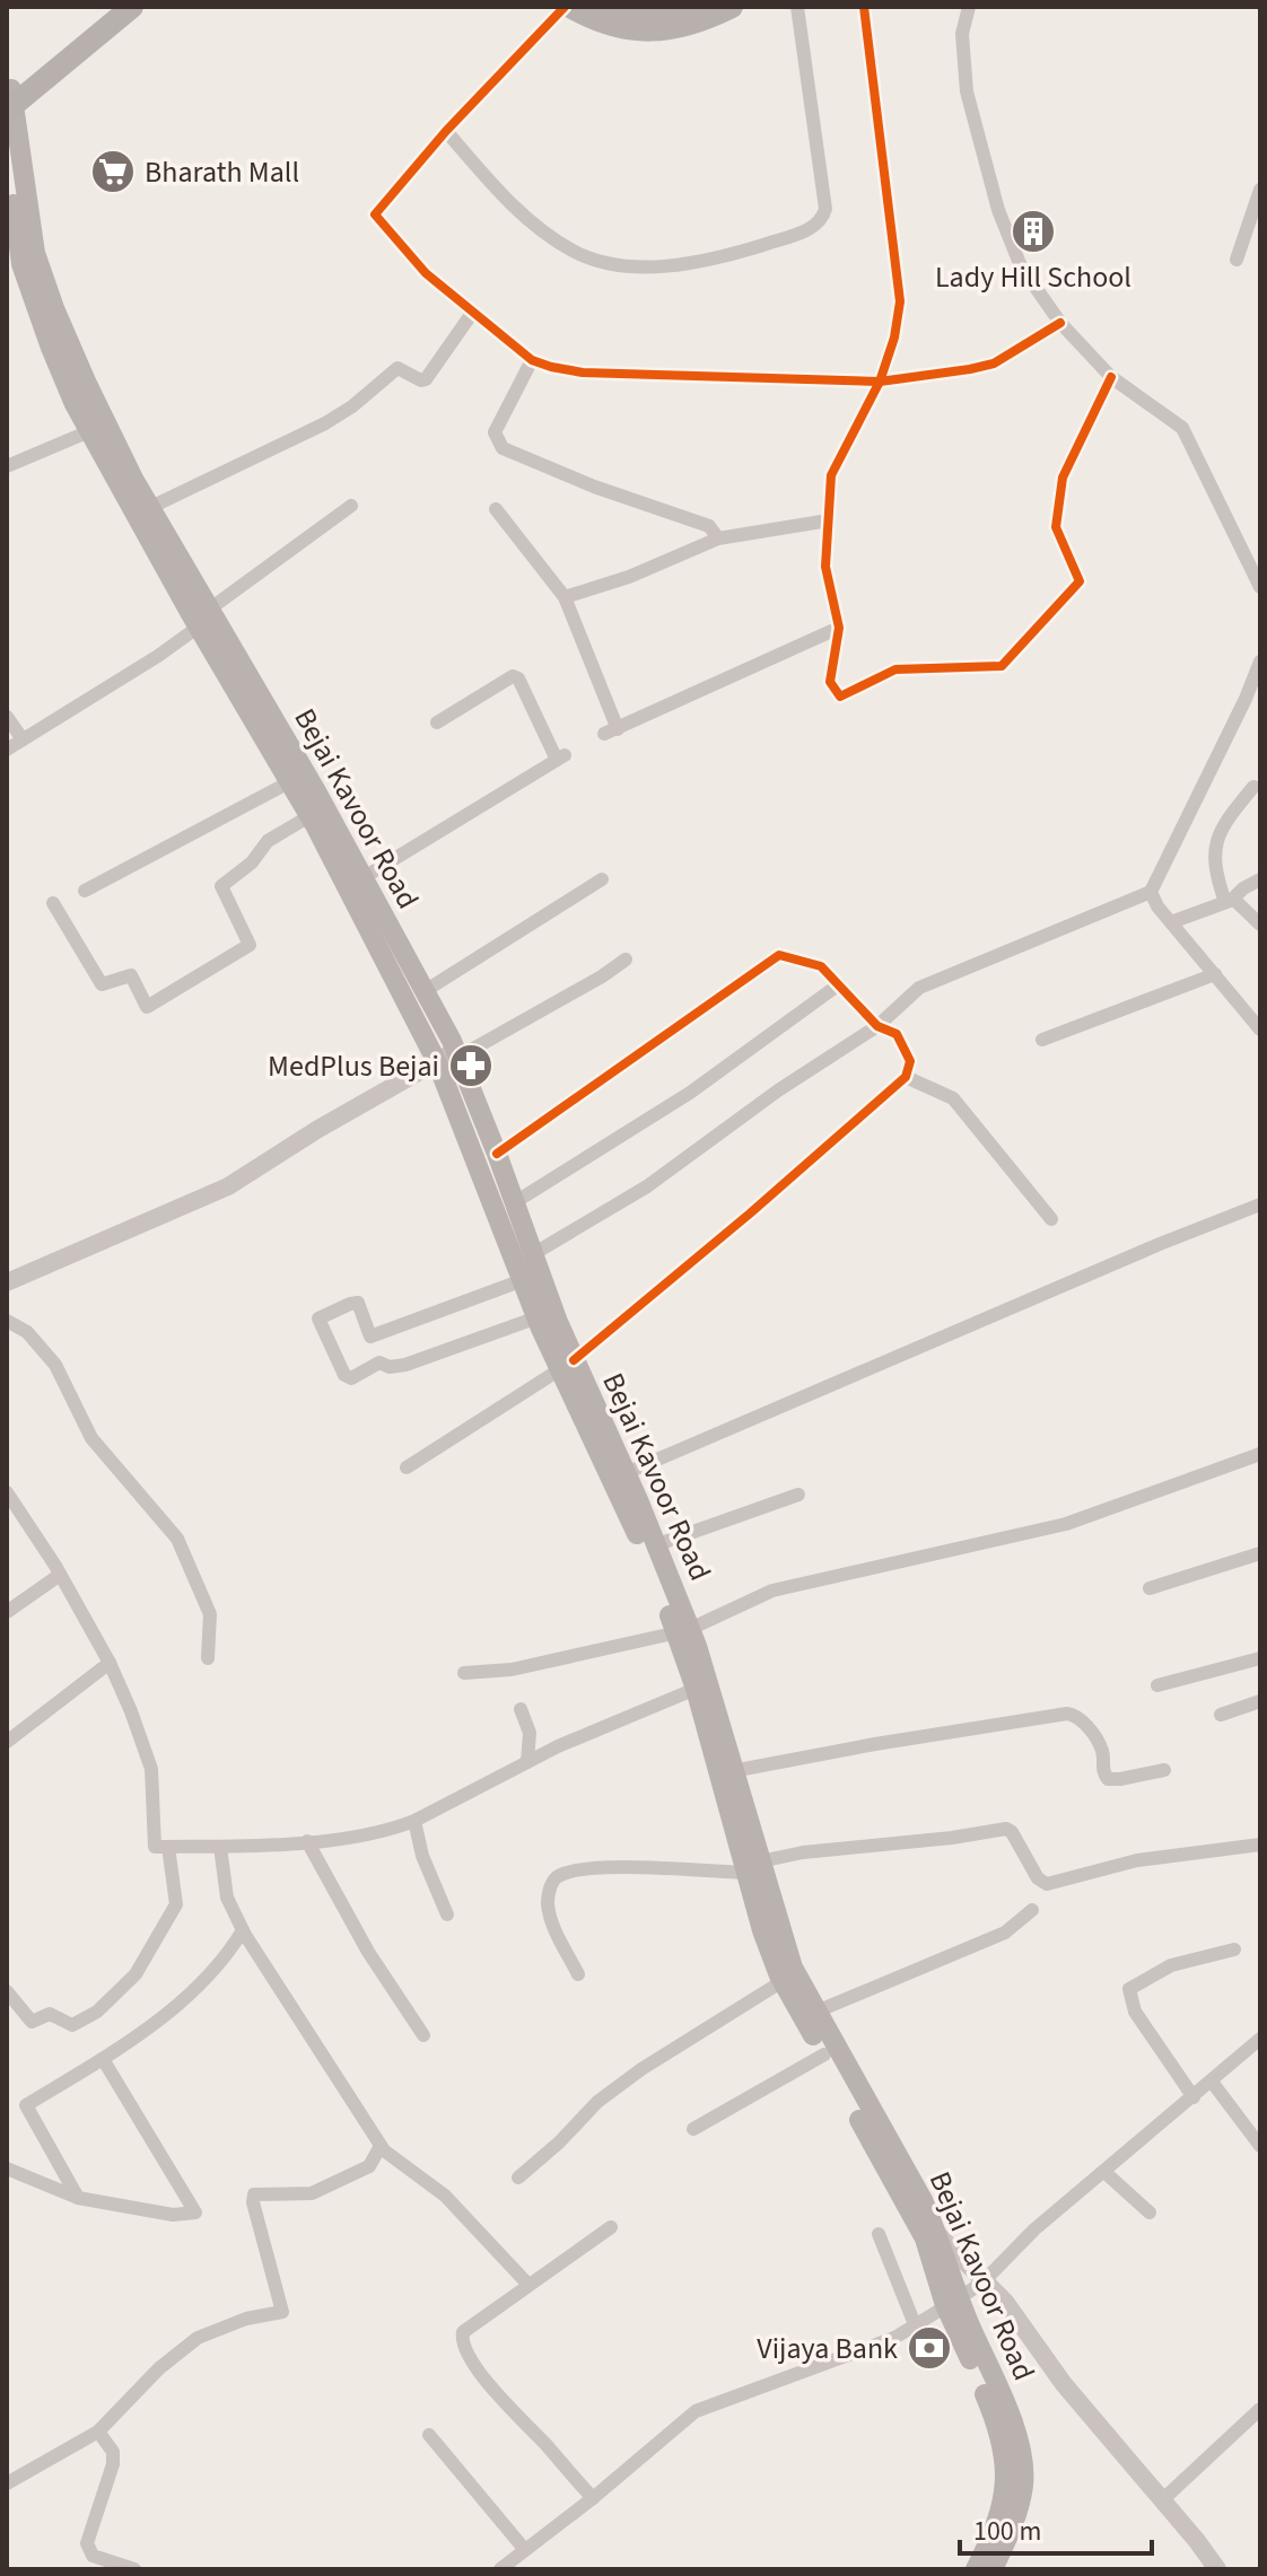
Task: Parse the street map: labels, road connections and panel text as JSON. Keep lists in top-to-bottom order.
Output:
{
  "streets": {
    "main road": ["Bejai Kavoor Road"]
  },
  "places": {
    "supermarket": ["Bharath Mall"],
    "building": ["Lady Hill School"],
    "pharmacy": ["MedPlus Bejai"],
    "bank": ["Vijaya Bank"]
  },
  "scale_bar": "100 m"
}
